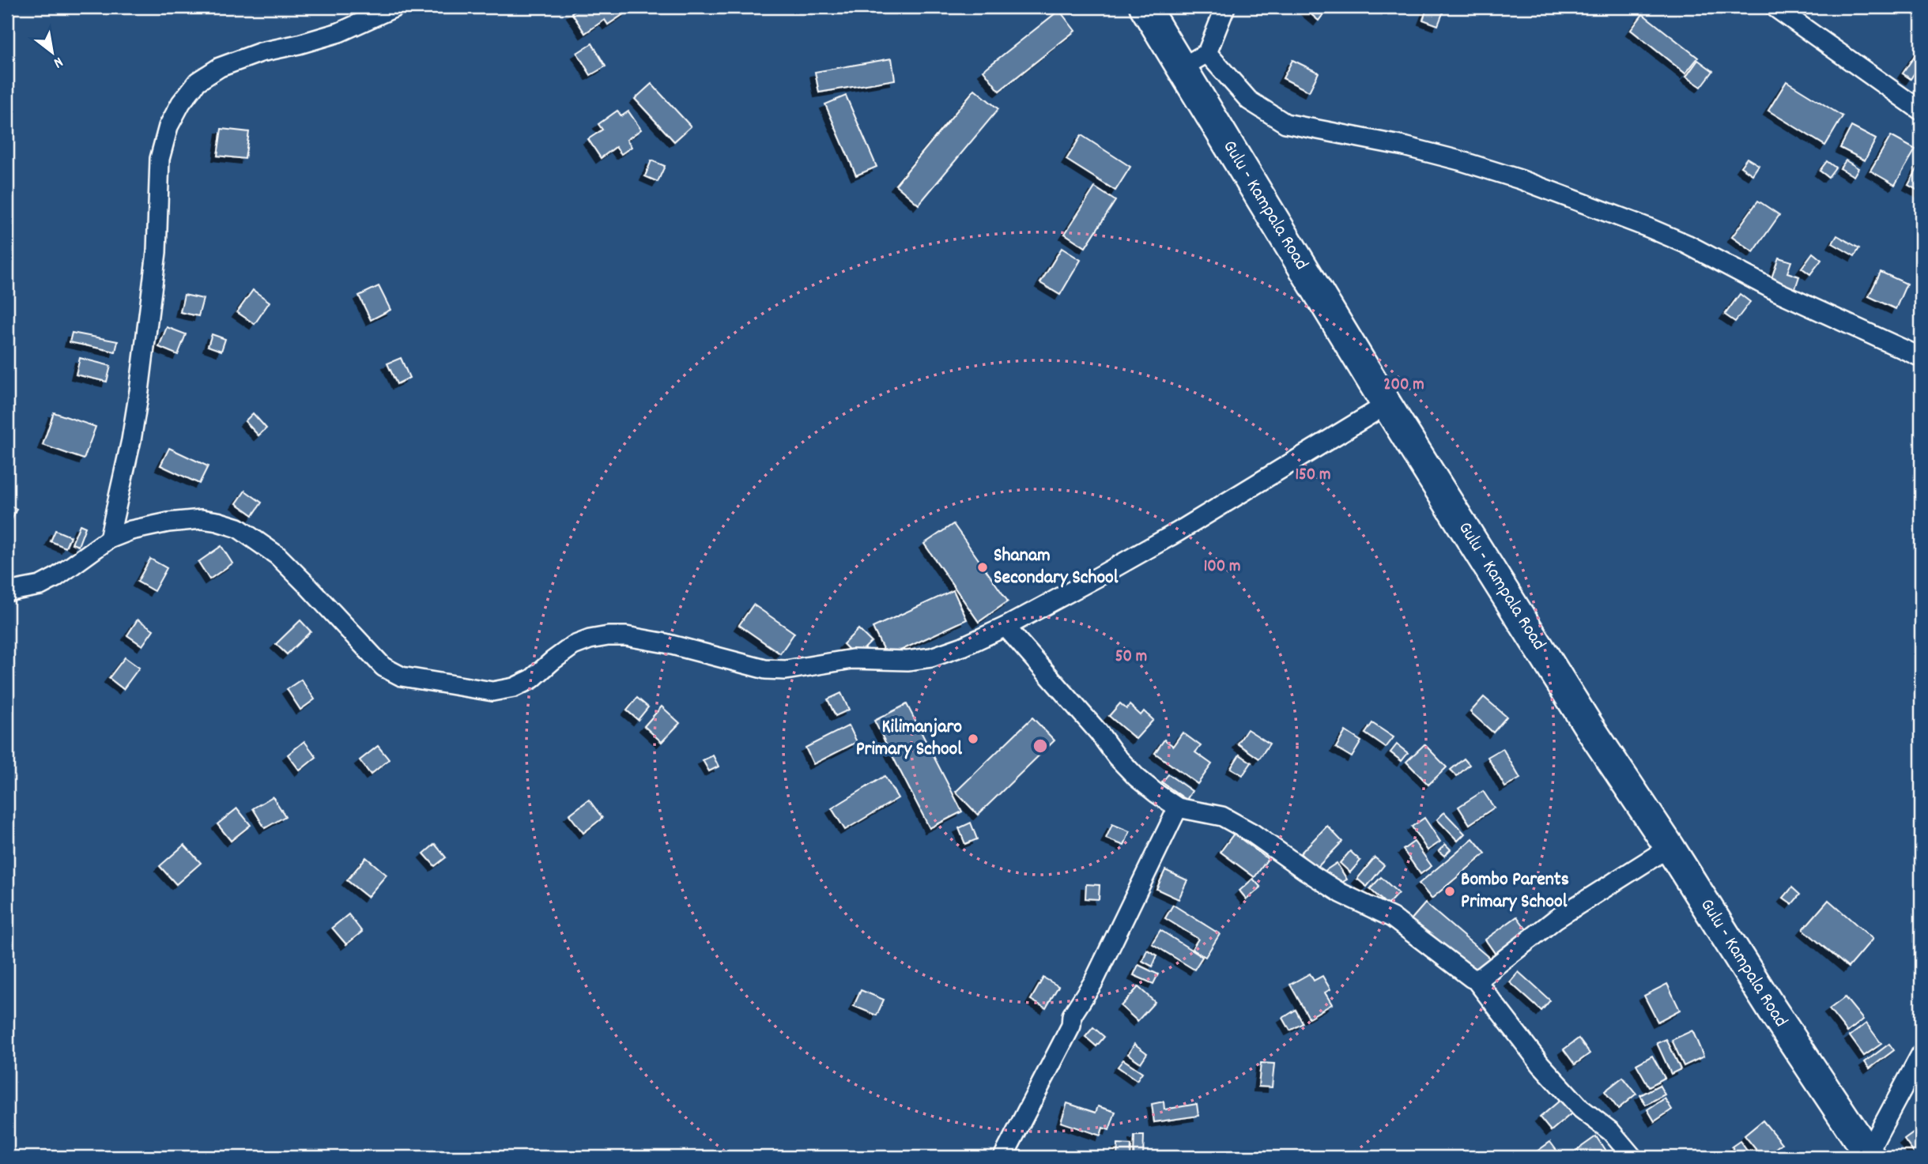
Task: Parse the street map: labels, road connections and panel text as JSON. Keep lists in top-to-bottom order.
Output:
{
  "streets": {
    "main road": ["Gulu - Kampala Road"]
  },
  "places": ["Shanam Secondary School", "Kilimanjaro Primary School", "Bombo Parents Primary School"],
  "north": "bottom right",
  "rings": [
    "200 m",
    "150 m",
    "100 m",
    "50 m"
  ]
}
